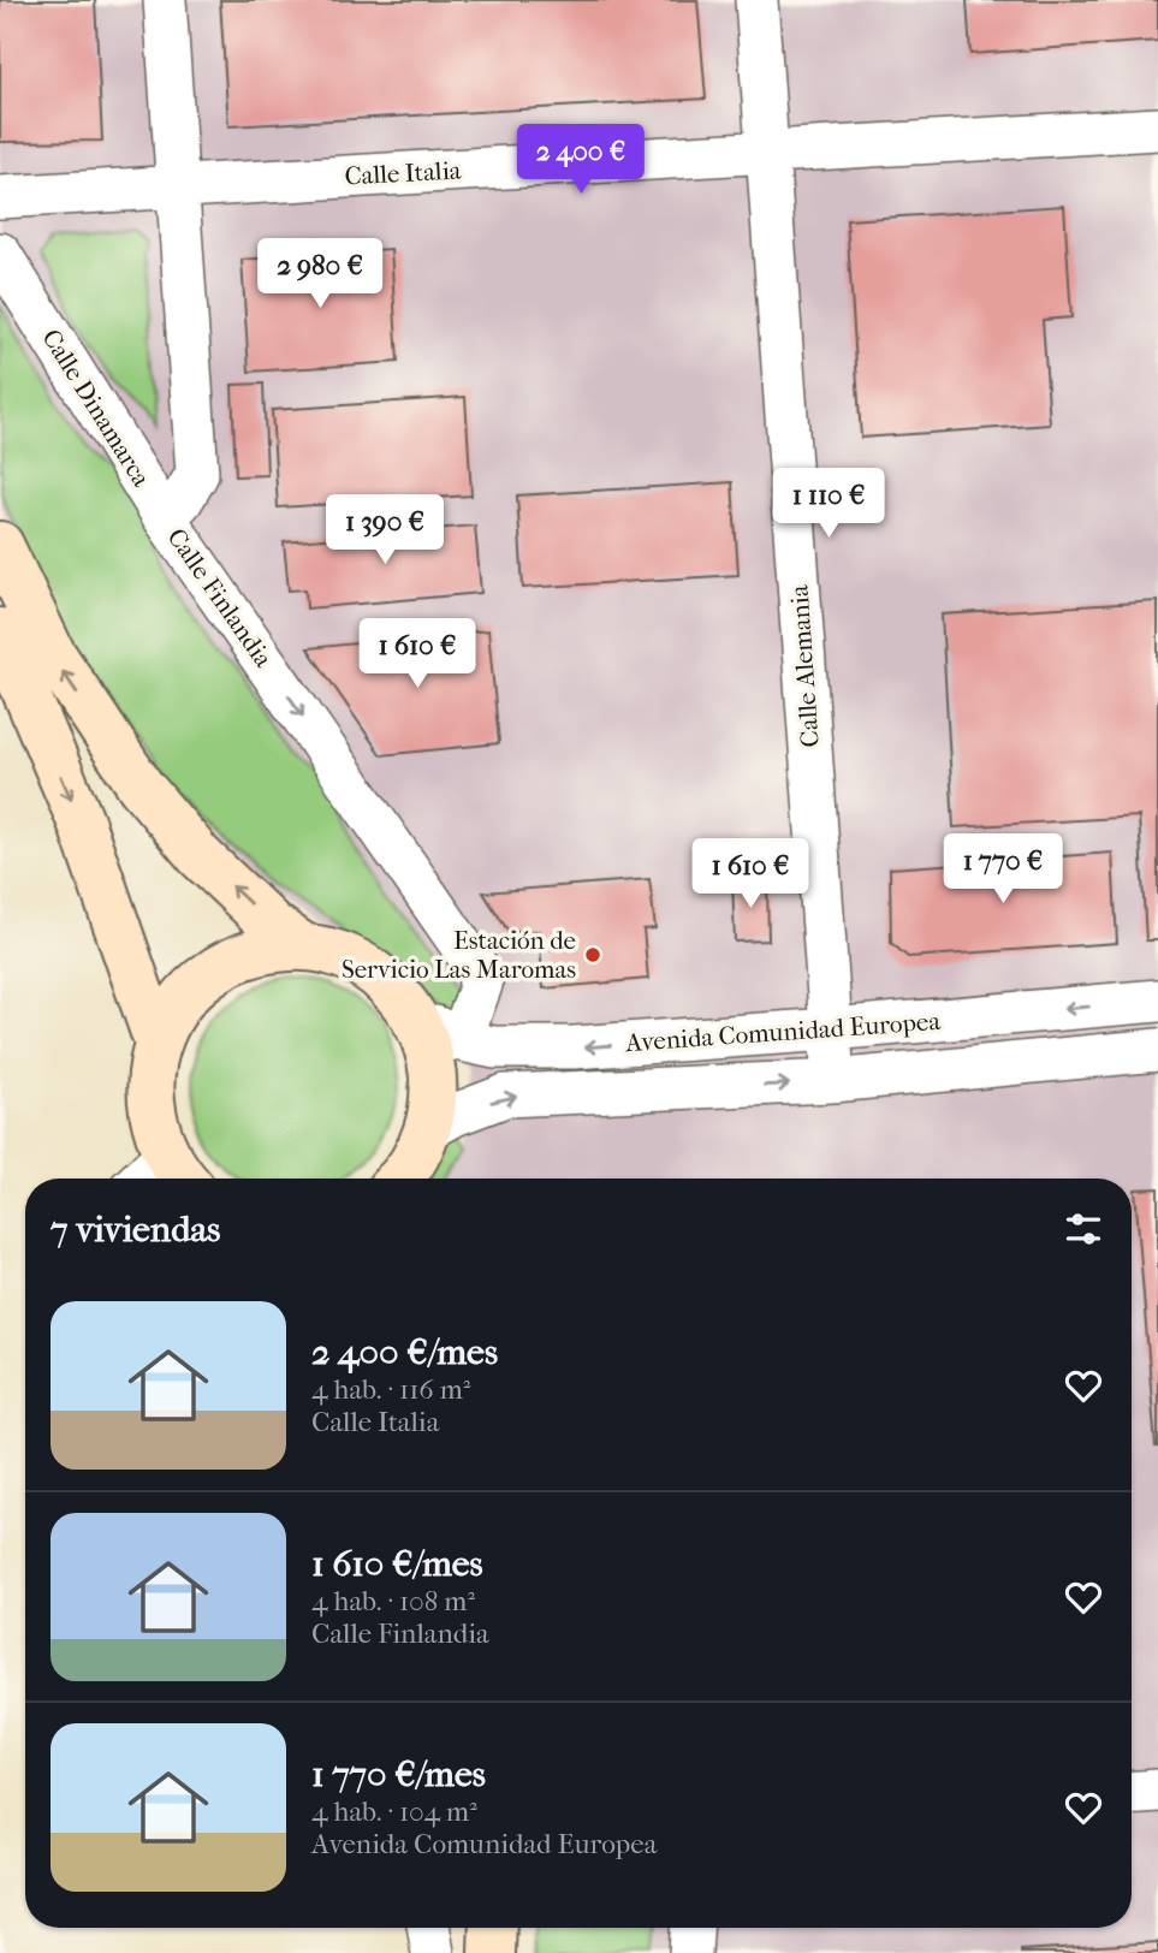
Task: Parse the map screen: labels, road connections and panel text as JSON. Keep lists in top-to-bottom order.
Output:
{
  "streets": {
    "street": [
      "Calle Italia",
      "Calle Dinamarca",
      "Calle Finlandia",
      "Calle Alemania",
      "Avenida Comunidad Europea"
    ]
  },
  "crossings": [
    ["Calle Italia", "Calle Finlandia"],
    ["Calle Italia", "Calle Alemania"],
    ["Calle Dinamarca", "Calle Finlandia"],
    ["Calle Finlandia", "Avenida Comunidad Europea"],
    ["Calle Alemania", "Avenida Comunidad Europea"]
  ],
  "one_way": ["Calle Finlandia"],
  "places": ["Estación de Servicio Las Maromas"],
  "page": {
    "price": [
      "2 400 €",
      "2 980 €",
      "1 110 €",
      "1 390 €",
      "1 610 €",
      "1 770 €",
      "1 610 €"
    ],
    "heading": "7 viviendas",
    "list": [
      {
        "name": "2 400 €/mes",
        "note": "4 hab. · 116 m² · Calle Italia"
      },
      {
        "name": "1 610 €/mes",
        "note": "4 hab. · 108 m² · Calle Finlandia"
      },
      {
        "name": "1 770 €/mes",
        "note": "4 hab. · 104 m² · Avenida Comunidad Europea"
      }
    ]
  }
}
